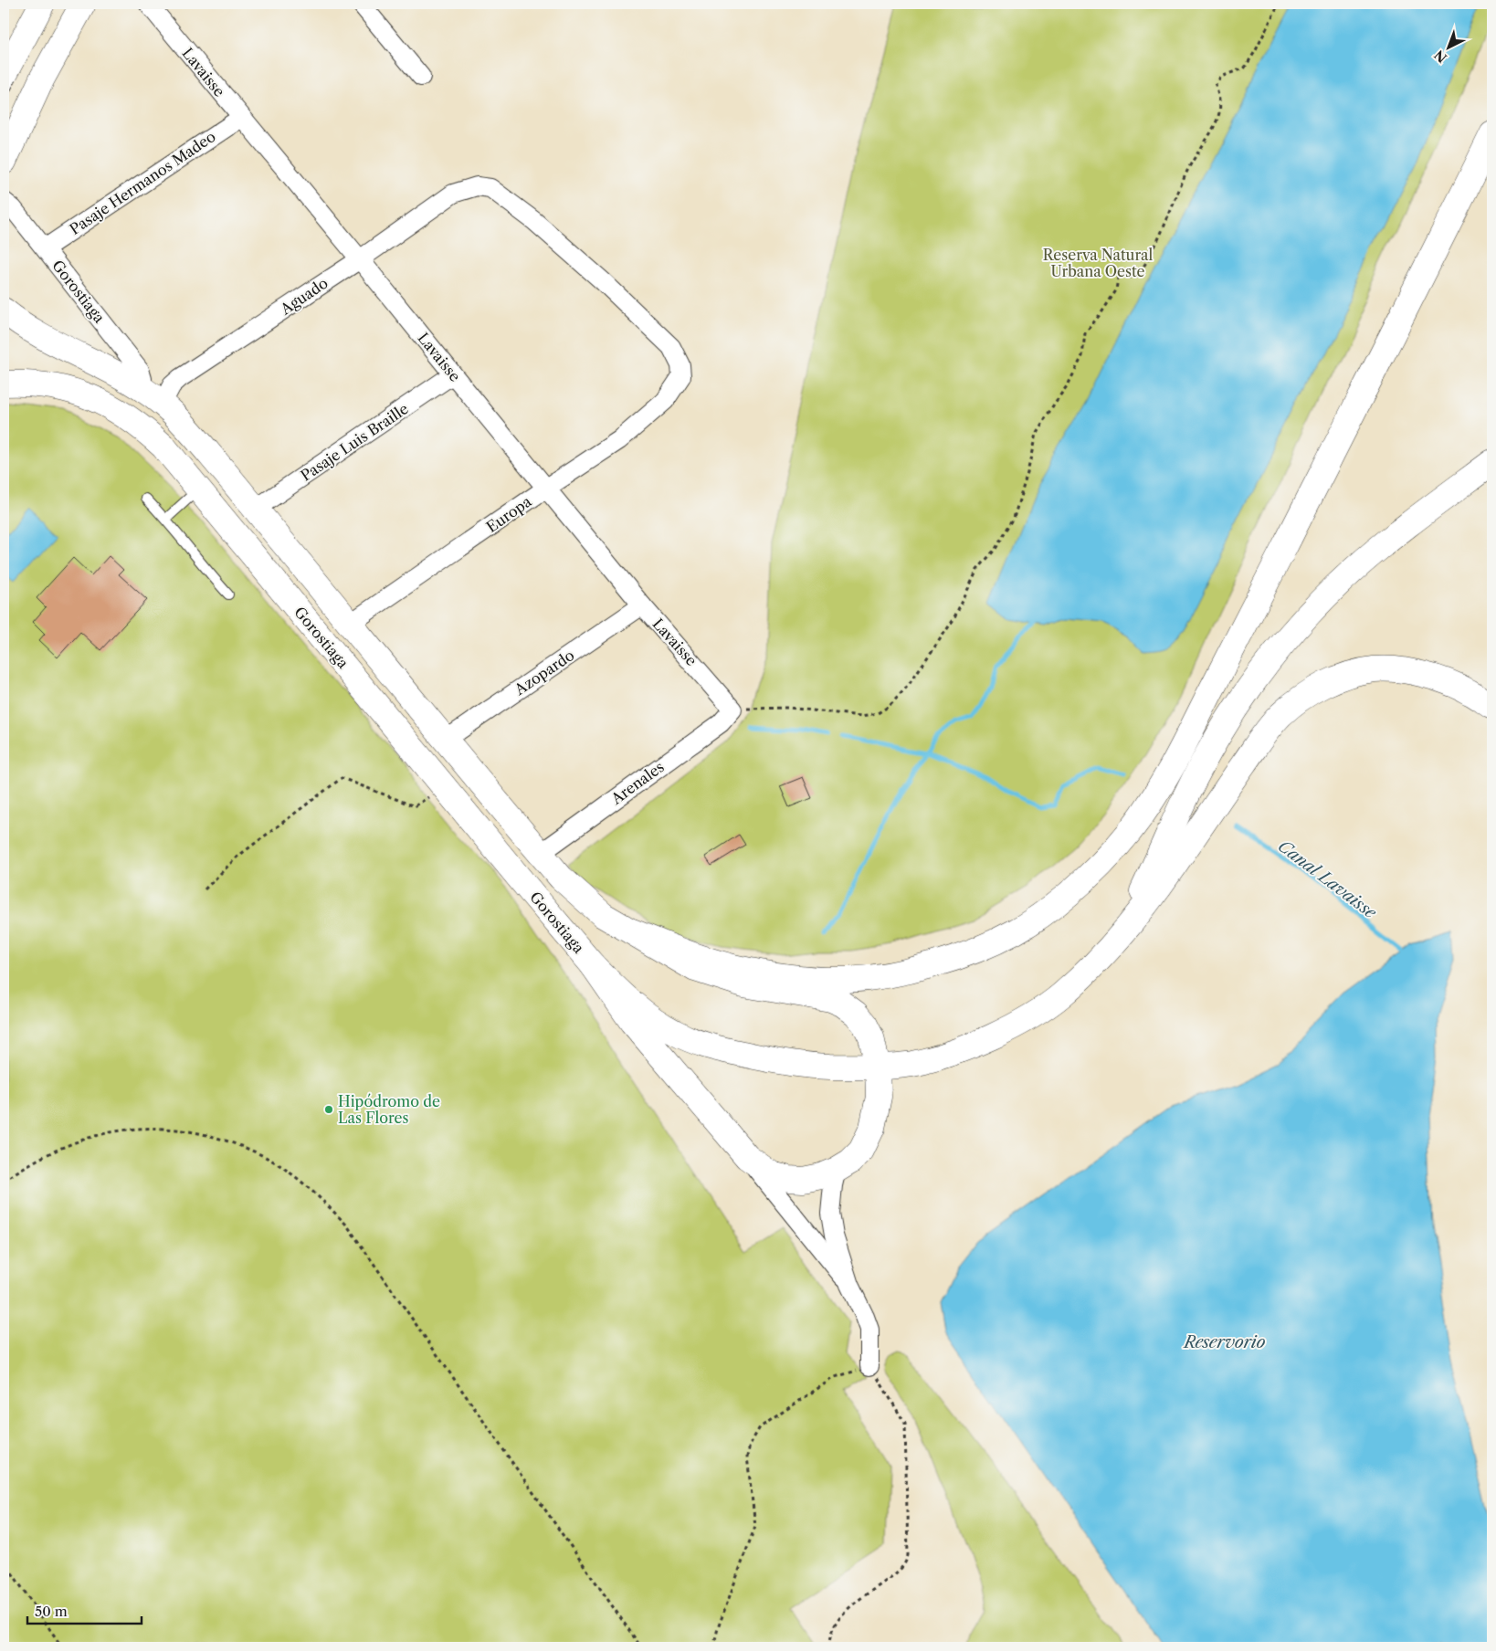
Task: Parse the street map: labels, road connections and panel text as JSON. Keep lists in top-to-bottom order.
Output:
{
  "streets": {
    "main road": ["Gorostiaga"],
    "street": [
      "Lavaisse",
      "Pasaje Hermanos Madeo",
      "Aguado",
      "Pasaje Luis Braille",
      "Europa",
      "Azopardo",
      "Arenales"
    ]
  },
  "crossings": [
    ["Lavaisse", "Pasaje Hermanos Madeo"],
    ["Lavaisse", "Aguado"],
    ["Lavaisse", "Pasaje Luis Braille"],
    ["Lavaisse", "Europa"],
    ["Lavaisse", "Azopardo"],
    ["Lavaisse", "Arenales"],
    ["Pasaje Hermanos Madeo", "Gorostiaga"],
    ["Gorostiaga", "Aguado"],
    ["Gorostiaga", "Pasaje Luis Braille"],
    ["Gorostiaga", "Europa"],
    ["Gorostiaga", "Azopardo"],
    ["Gorostiaga", "Arenales"],
    ["Aguado", "Europa"]
  ],
  "water": ["Canal Lavaisse", "Reservorio"],
  "parks": ["Reserva Natural Urbana Oeste"],
  "places": ["Hipódromo de Las Flores"],
  "scale_bar": "50 m",
  "north": "bottom left"
}
